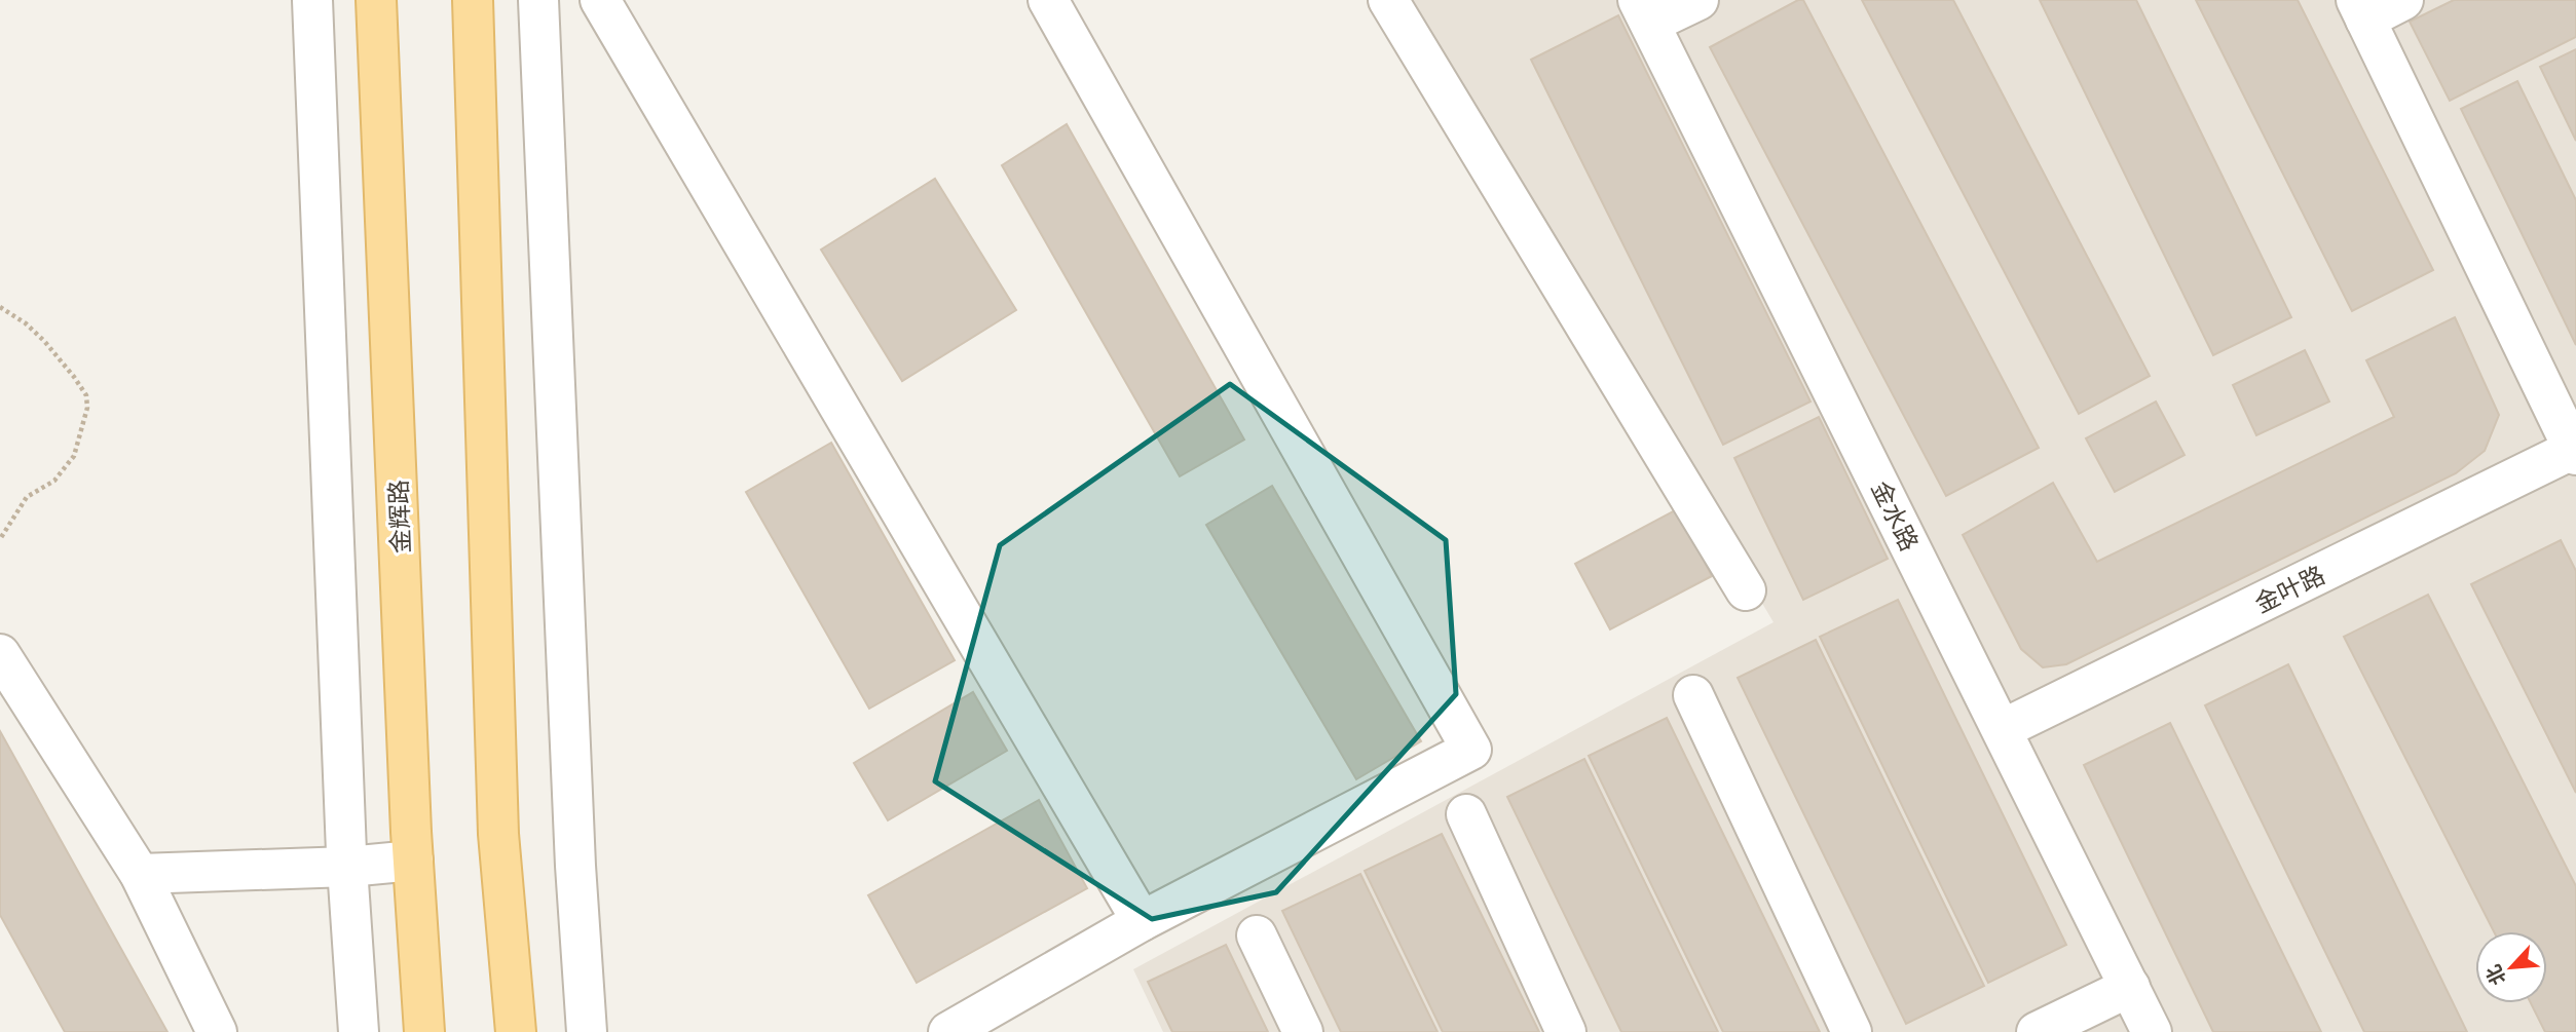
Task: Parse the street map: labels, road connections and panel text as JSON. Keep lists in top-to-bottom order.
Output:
{
  "streets": {
    "main road": ["金辉路"],
    "street": ["金水路", "金叶路"]
  },
  "crossings": [
    ["金水路", "金叶路"]
  ],
  "north": "bottom left"
}
